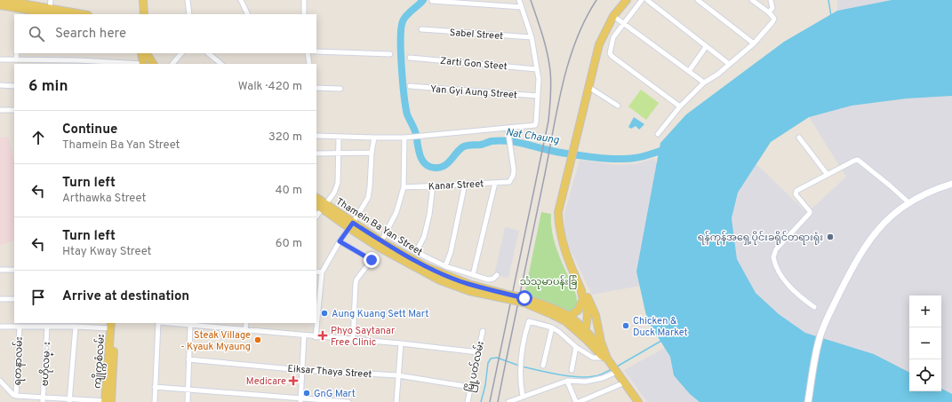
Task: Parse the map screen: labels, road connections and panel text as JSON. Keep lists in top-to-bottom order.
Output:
{
  "streets": {
    "main road": ["Thamein Ba Yan Street", "ကျိုက္ကစံလမ်း"],
    "street": [
      "Sabel Street",
      "Zarti Gon Steet",
      "Yan Gyi Aung Street",
      "Kanar Street",
      "ရတနာလမ်း",
      "ဗဟိုလမ္း",
      "မြို့ပတ်လမ်း",
      "Eiksar Thaya Street"
    ]
  },
  "crossings": [
    ["မြို့ပတ်လမ်း", "Eiksar Thaya Street"]
  ],
  "water": ["Nat Chaung"],
  "parks": ["သံသုမာပန်းခြံ"],
  "places": {
    "other": [
      "ရန်ကုန်အရှေ့ပိုင်းခရိုင်တရားရုံး",
      "Aung Kuang Sett Mart",
      "Chicken & Duck Market",
      "Steak Village - Kyauk Myaung",
      "GnG Mart"
    ],
    "health": ["Phyo Saytanar Free Clinic", "Medicare"]
  },
  "page": {
    "search": "Search here",
    "heading": ["6 min", "Walk · 420 m"],
    "list": [
      ["Continue", "Thamein Ba Yan Street", "320 m"],
      ["Turn left", "Arthawka Street", "40 m"],
      ["Turn left", "Htay Kway Street", "60 m"],
      "Arrive at destination"
    ],
    "map_buttons": ["+", "−"]
  }
}
